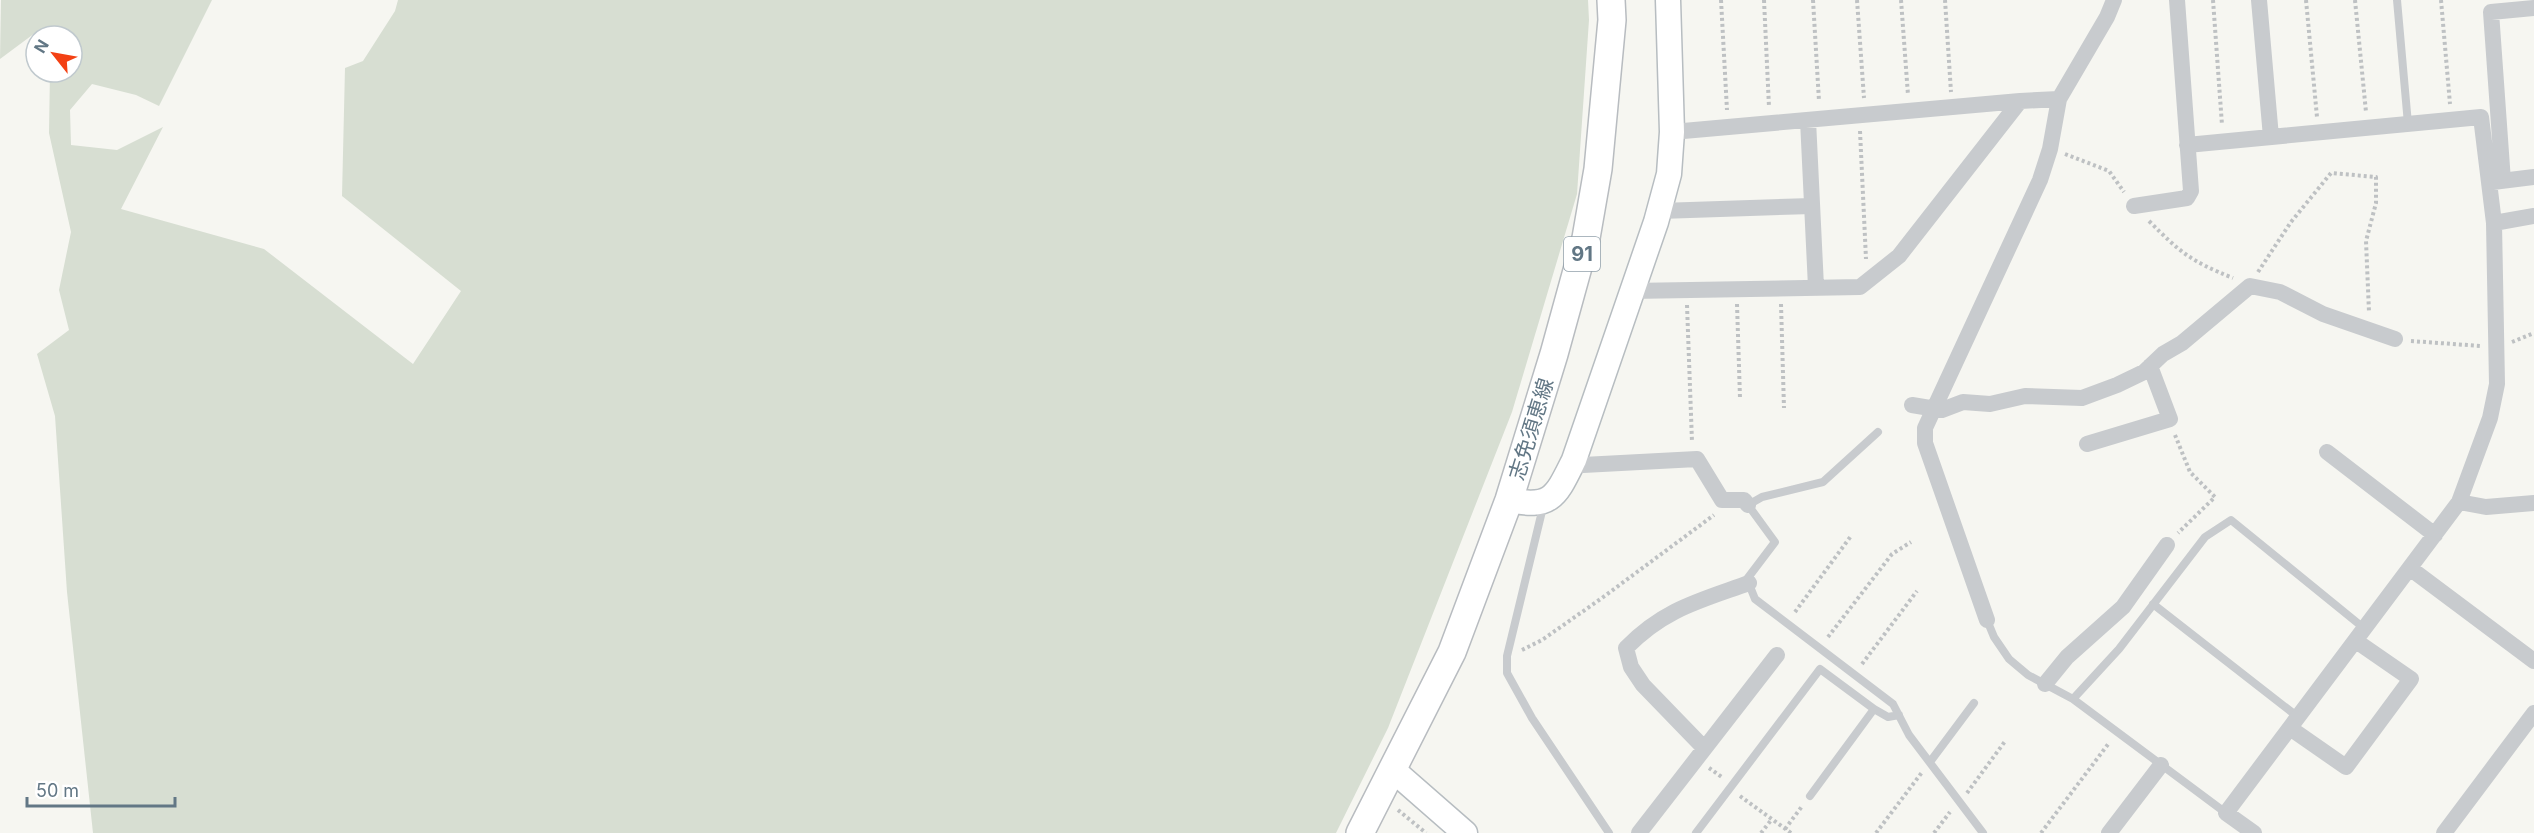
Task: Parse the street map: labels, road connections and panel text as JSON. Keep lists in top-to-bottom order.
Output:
{
  "streets": {
    "main road": ["91", "志免須恵線"]
  },
  "scale_bar": "50 m",
  "north": "top left"
}
